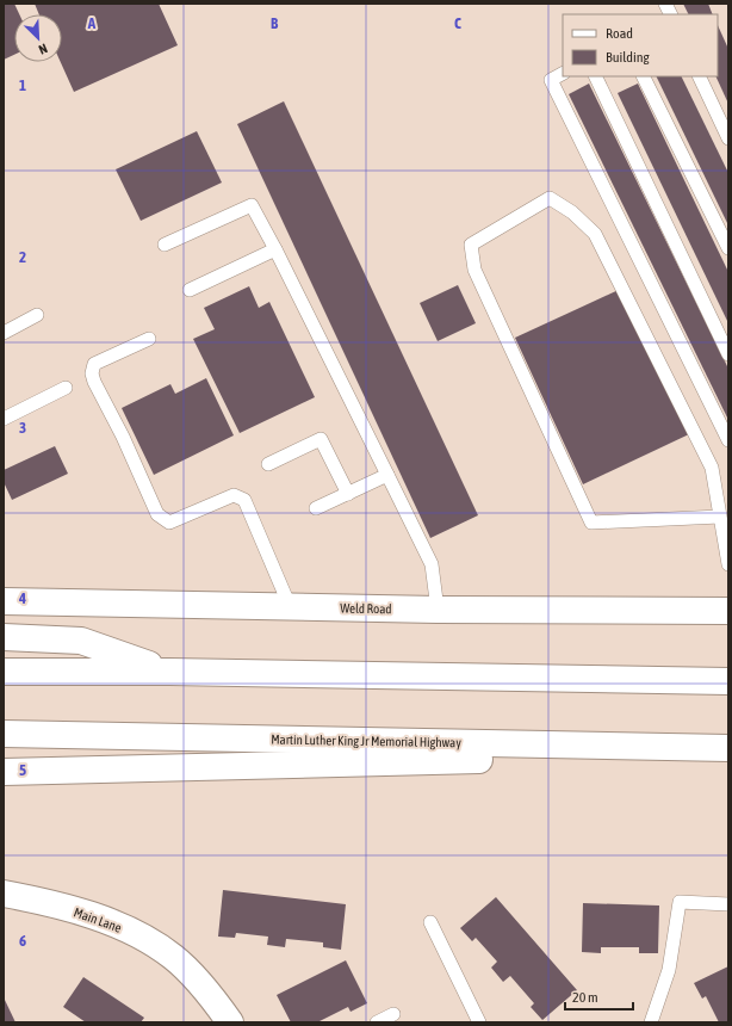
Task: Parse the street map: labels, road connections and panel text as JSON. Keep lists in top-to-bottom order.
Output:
{
  "streets": {
    "main road": ["Weld Road", "Martin Luther King Jr Memorial Highway", "Main Lane"]
  },
  "legend": ["Road", "Building"],
  "scale_bar": "20 m",
  "north": "bottom right",
  "grid": {
    "columns": ["A", "B", "C"],
    "rows": [
      "1",
      "2",
      "3",
      "4",
      "5",
      "6"
    ]
  }
}
